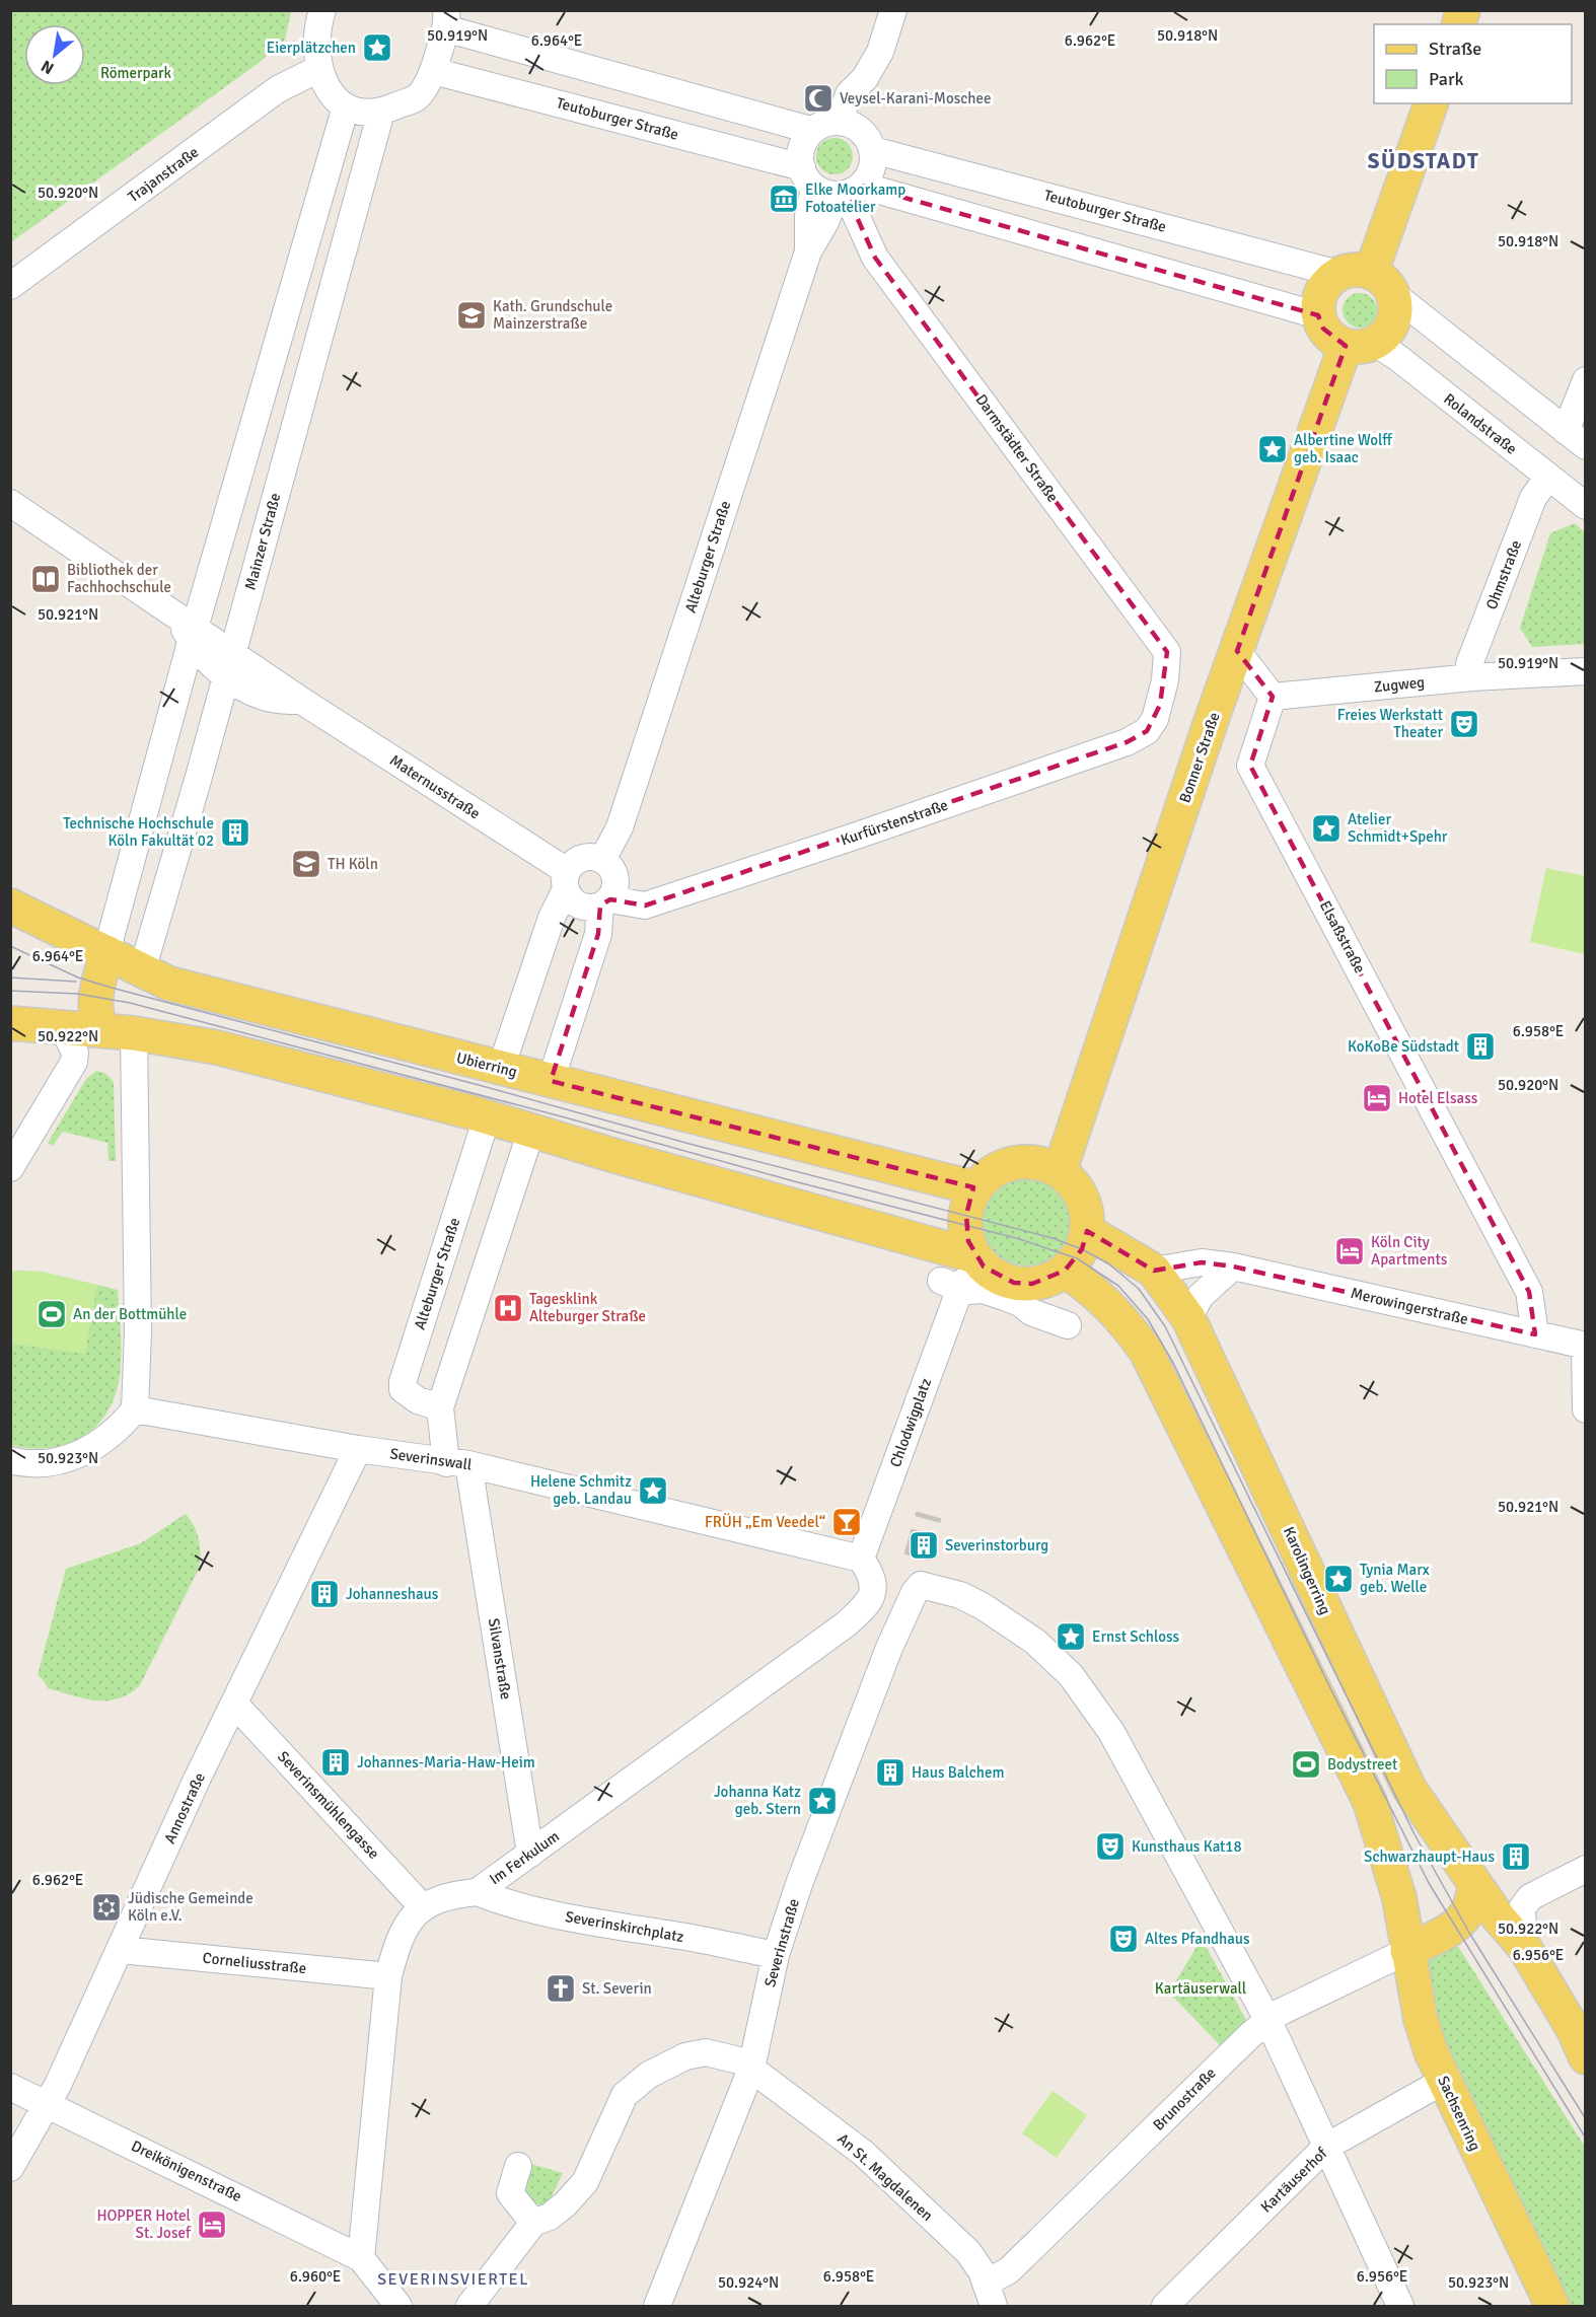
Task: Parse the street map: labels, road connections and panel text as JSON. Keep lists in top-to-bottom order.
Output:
{
  "streets": {
    "main road": [
      "Bonner Straße",
      "Ubierring",
      "Karolingerring",
      "Sachsenring"
    ],
    "street": [
      "Teutoburger Straße",
      "Trajanstraße",
      "Rolandstraße",
      "Darmstädter Straße",
      "Mainzer Straße",
      "Alteburger Straße",
      "Ohmstraße",
      "Zugweg",
      "Maternusstraße",
      "Kurfürstenstraße",
      "Elsaßstraße",
      "Merowingerstraße",
      "Chlodwigplatz",
      "Severinswall",
      "Silvanstraße",
      "Severinsmühlengasse",
      "Annostraße",
      "Im Ferkulum",
      "Severinskirchplatz",
      "Severinstraße",
      "Corneliusstraße",
      "Brunostraße",
      "Dreikönigenstraße",
      "An St. Magdalenen",
      "Kartäuserhof"
    ]
  },
  "crossings": [
    ["Teutoburger Straße", "Rolandstraße"],
    ["Teutoburger Straße", "Darmstädter Straße"],
    ["Teutoburger Straße", "Alteburger Straße"],
    ["Teutoburger Straße", "Bonner Straße"],
    ["Rolandstraße", "Ohmstraße"],
    ["Rolandstraße", "Bonner Straße"],
    ["Darmstädter Straße", "Alteburger Straße"],
    ["Darmstädter Straße", "Kurfürstenstraße"],
    ["Mainzer Straße", "Maternusstraße"],
    ["Mainzer Straße", "Ubierring"],
    ["Alteburger Straße", "Maternusstraße"],
    ["Alteburger Straße", "Kurfürstenstraße"],
    ["Ohmstraße", "Zugweg"],
    ["Zugweg", "Elsaßstraße"],
    ["Bonner Straße", "Ubierring"],
    ["Bonner Straße", "Chlodwigplatz"],
    ["Bonner Straße", "Karolingerring"],
    ["Bonner Straße", "Sachsenring"],
    ["Maternusstraße", "Kurfürstenstraße"],
    ["Elsaßstraße", "Merowingerstraße"],
    ["Ubierring", "Chlodwigplatz"],
    ["Ubierring", "Karolingerring"],
    ["Ubierring", "Sachsenring"],
    ["Merowingerstraße", "Karolingerring"],
    ["Chlodwigplatz", "Severinswall"],
    ["Chlodwigplatz", "Karolingerring"],
    ["Chlodwigplatz", "Im Ferkulum"],
    ["Chlodwigplatz", "Sachsenring"],
    ["Severinswall", "Silvanstraße"],
    ["Severinswall", "Annostraße"],
    ["Severinswall", "Im Ferkulum"],
    ["Karolingerring", "Sachsenring"],
    ["Silvanstraße", "Im Ferkulum"],
    ["Severinsmühlengasse", "Annostraße"],
    ["Severinsmühlengasse", "Im Ferkulum"],
    ["Annostraße", "Corneliusstraße"],
    ["Annostraße", "Dreikönigenstraße"],
    ["Im Ferkulum", "Severinskirchplatz"],
    ["Im Ferkulum", "Corneliusstraße"],
    ["Im Ferkulum", "Dreikönigenstraße"],
    ["Severinskirchplatz", "Severinstraße"],
    ["Severinstraße", "Brunostraße"],
    ["Severinstraße", "An St. Magdalenen"],
    ["Brunostraße", "Sachsenring"],
    ["Brunostraße", "An St. Magdalenen"],
    ["Sachsenring", "Kartäuserhof"]
  ],
  "districts": ["SÜDSTADT", "SEVERINSVIERTEL"],
  "parks": ["Römerpark", "Kartäuserwall"],
  "places": {
    "place": [
      "Eierplätzchen",
      "Albertine Wolff geb. Isaac",
      "Atelier Schmidt+Spehr",
      "Helene Schmitz geb. Landau",
      "Tynia Marx geb. Welle",
      "Ernst Schloss",
      "Johanna Katz geb. Stern"
    ],
    "mosque": ["Veysel-Karani-Moschee"],
    "museum": ["Elke Moorkamp Fotoatelier"],
    "school or university": ["Kath. Grundschule Mainzerstraße", "TH Köln"],
    "library": ["Bibliothek der Fachhochschule"],
    "theatre": ["Freies Werkstatt Theater", "Kunsthaus Kat18", "Altes Pfandhaus"],
    "building": [
      "Technische Hochschule Köln Fakultät 02",
      "KoKoBe Südstadt",
      "Severinstorburg",
      "Johanneshaus",
      "Johannes-Maria-Haw-Heim",
      "Haus Balchem",
      "Schwarzhaupt-Haus"
    ],
    "hotel": ["Hotel Elsass", "Köln City Apartments", "HOPPER Hotel St. Josef"],
    "hospital": ["Tagesklink Alteburger Straße"],
    "sports": ["An der Bottmühle", "Bodystreet"],
    "bar": ["FRÜH „Em Veedel“"],
    "synagogue": ["Jüdische Gemeinde Köln e.V."],
    "church": ["St. Severin"]
  },
  "legend": ["Straße", "Park"],
  "north": "bottom left",
  "coordinates": [
    "50.919°N",
    "50.918°N",
    "6.964°E",
    "6.962°E",
    "50.920°N",
    "50.921°N",
    "6.958°E",
    "50.922°N",
    "50.923°N",
    "6.956°E",
    "6.960°E",
    "50.924°N"
  ]
}
